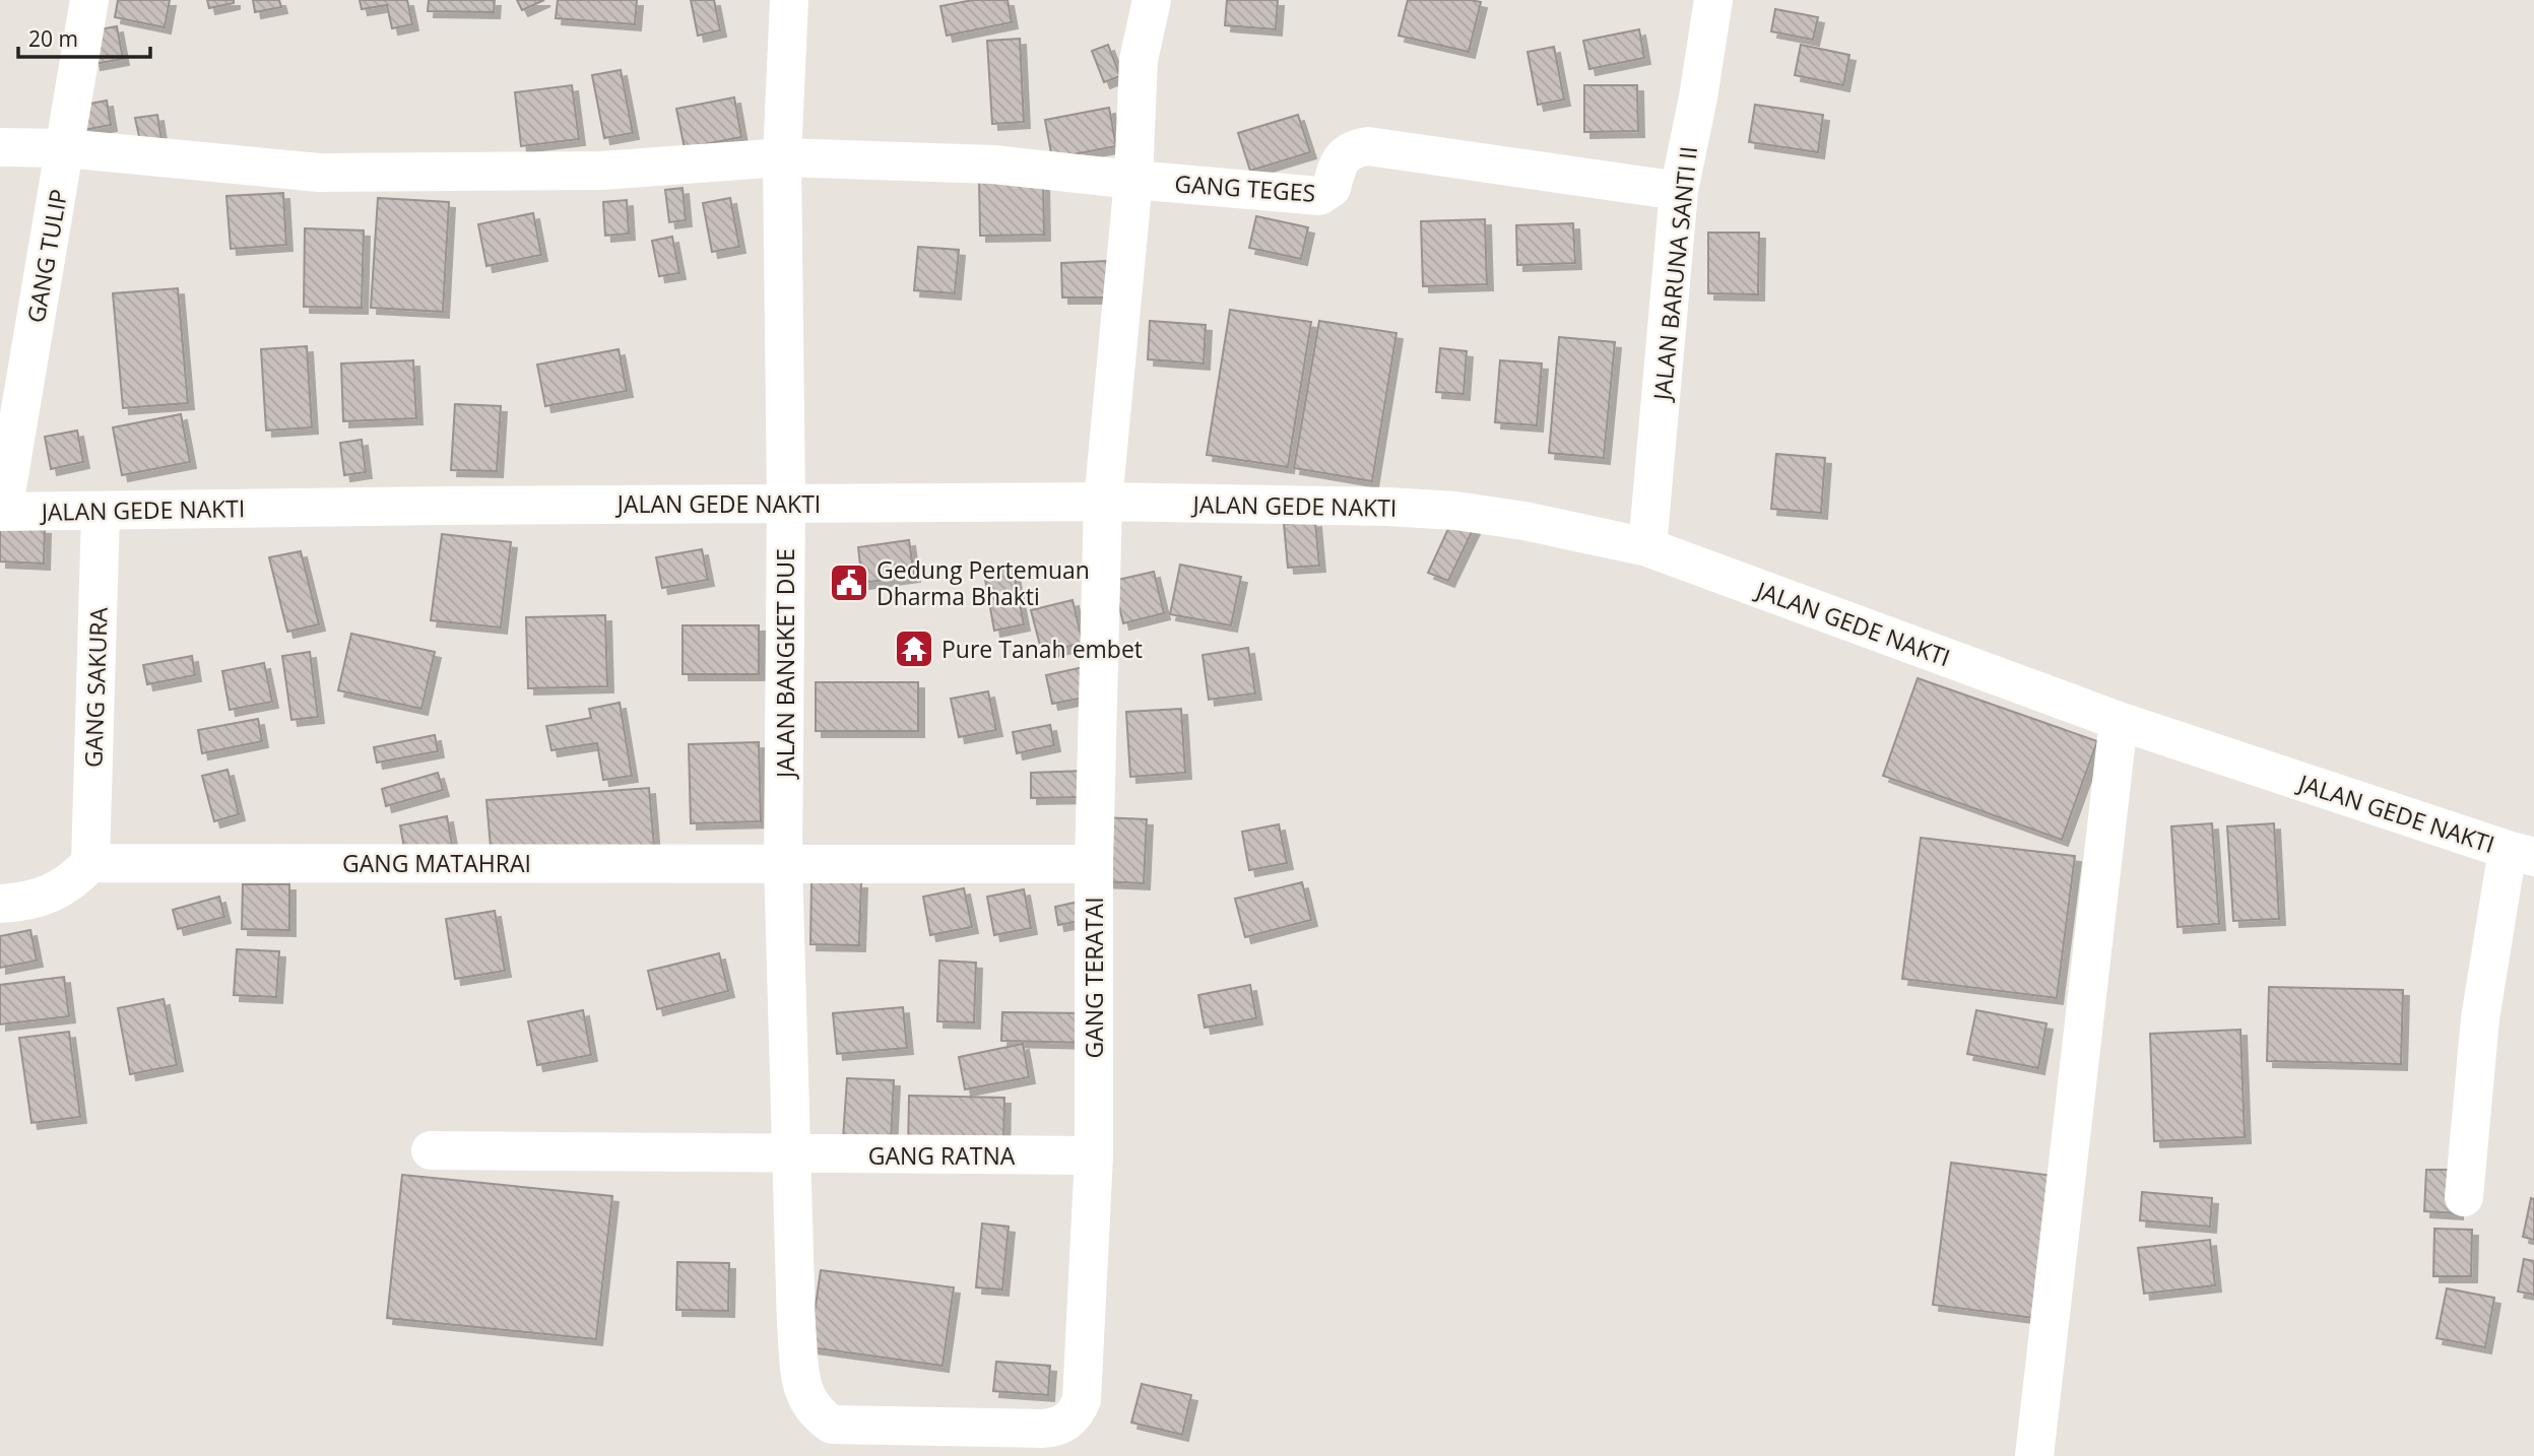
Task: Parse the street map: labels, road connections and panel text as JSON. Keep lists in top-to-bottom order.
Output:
{
  "streets": {
    "street": [
      "GANG TEGES",
      "GANG TULIP",
      "JALAN BARUNA SANTI II",
      "JALAN GEDE NAKTI",
      "JALAN BANGKET DUE",
      "GANG SAKURA",
      "GANG MATAHRAI",
      "GANG TERATAI",
      "GANG RATNA"
    ]
  },
  "crossings": [
    ["GANG TEGES", "GANG TULIP"],
    ["GANG TEGES", "JALAN BARUNA SANTI II"],
    ["GANG TEGES", "JALAN BANGKET DUE"],
    ["GANG TEGES", "GANG TERATAI"],
    ["GANG TULIP", "JALAN GEDE NAKTI"],
    ["JALAN BARUNA SANTI II", "JALAN GEDE NAKTI"],
    ["JALAN GEDE NAKTI", "JALAN BANGKET DUE"],
    ["JALAN GEDE NAKTI", "GANG SAKURA"],
    ["JALAN GEDE NAKTI", "GANG TERATAI"],
    ["JALAN BANGKET DUE", "GANG MATAHRAI"],
    ["JALAN BANGKET DUE", "GANG TERATAI"],
    ["JALAN BANGKET DUE", "GANG RATNA"],
    ["GANG SAKURA", "GANG MATAHRAI"],
    ["GANG MATAHRAI", "GANG TERATAI"],
    ["GANG TERATAI", "GANG RATNA"]
  ],
  "places": {
    "public building": ["Gedung Pertemuan Dharma Bhakti"],
    "temple": ["Pure Tanah embet"]
  },
  "scale_bar": "20 m"
}
